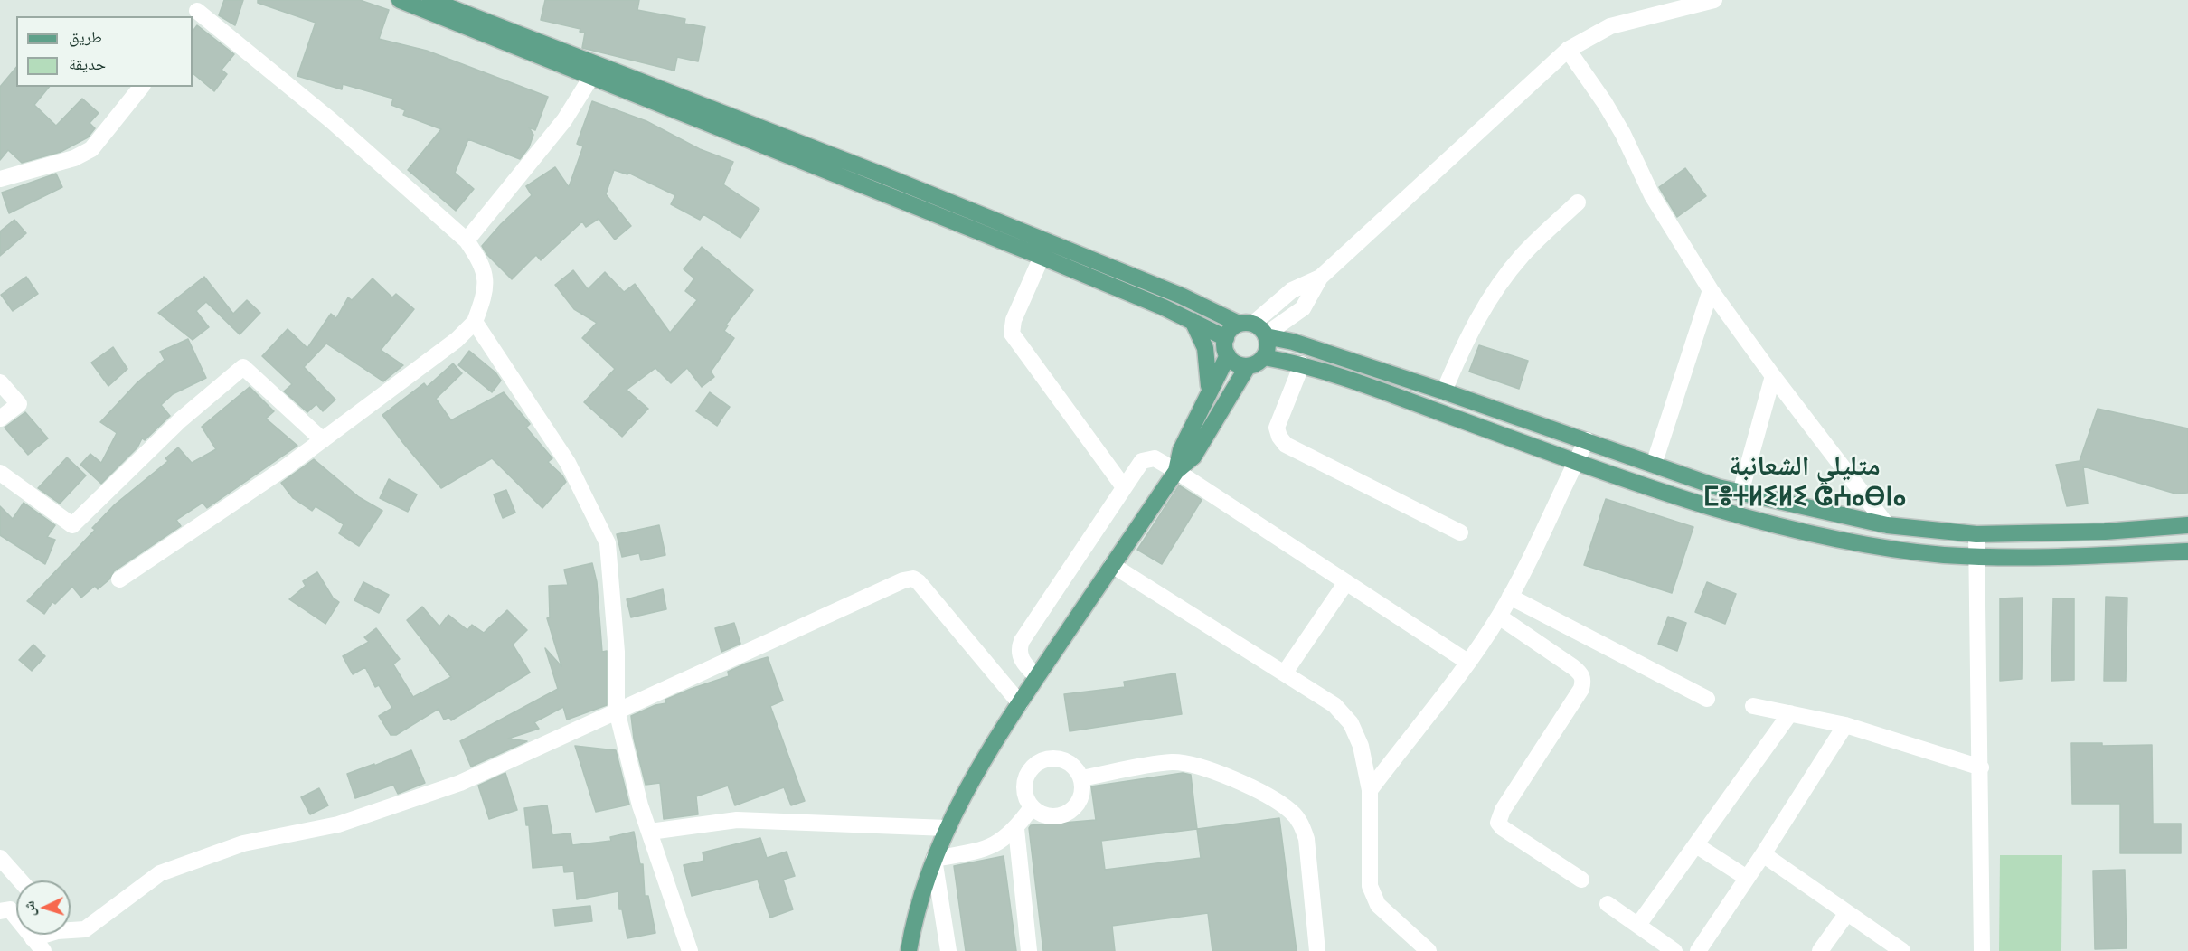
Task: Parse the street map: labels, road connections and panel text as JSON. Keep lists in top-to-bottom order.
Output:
{
  "districts": ["متليلي الشعانبة ⵎⴻⵜⵍⵉⵍⵉ ⵛⵄⴰⴱⵏⴰ"],
  "legend": ["طريق", "حديقة"],
  "north": "left"
}
